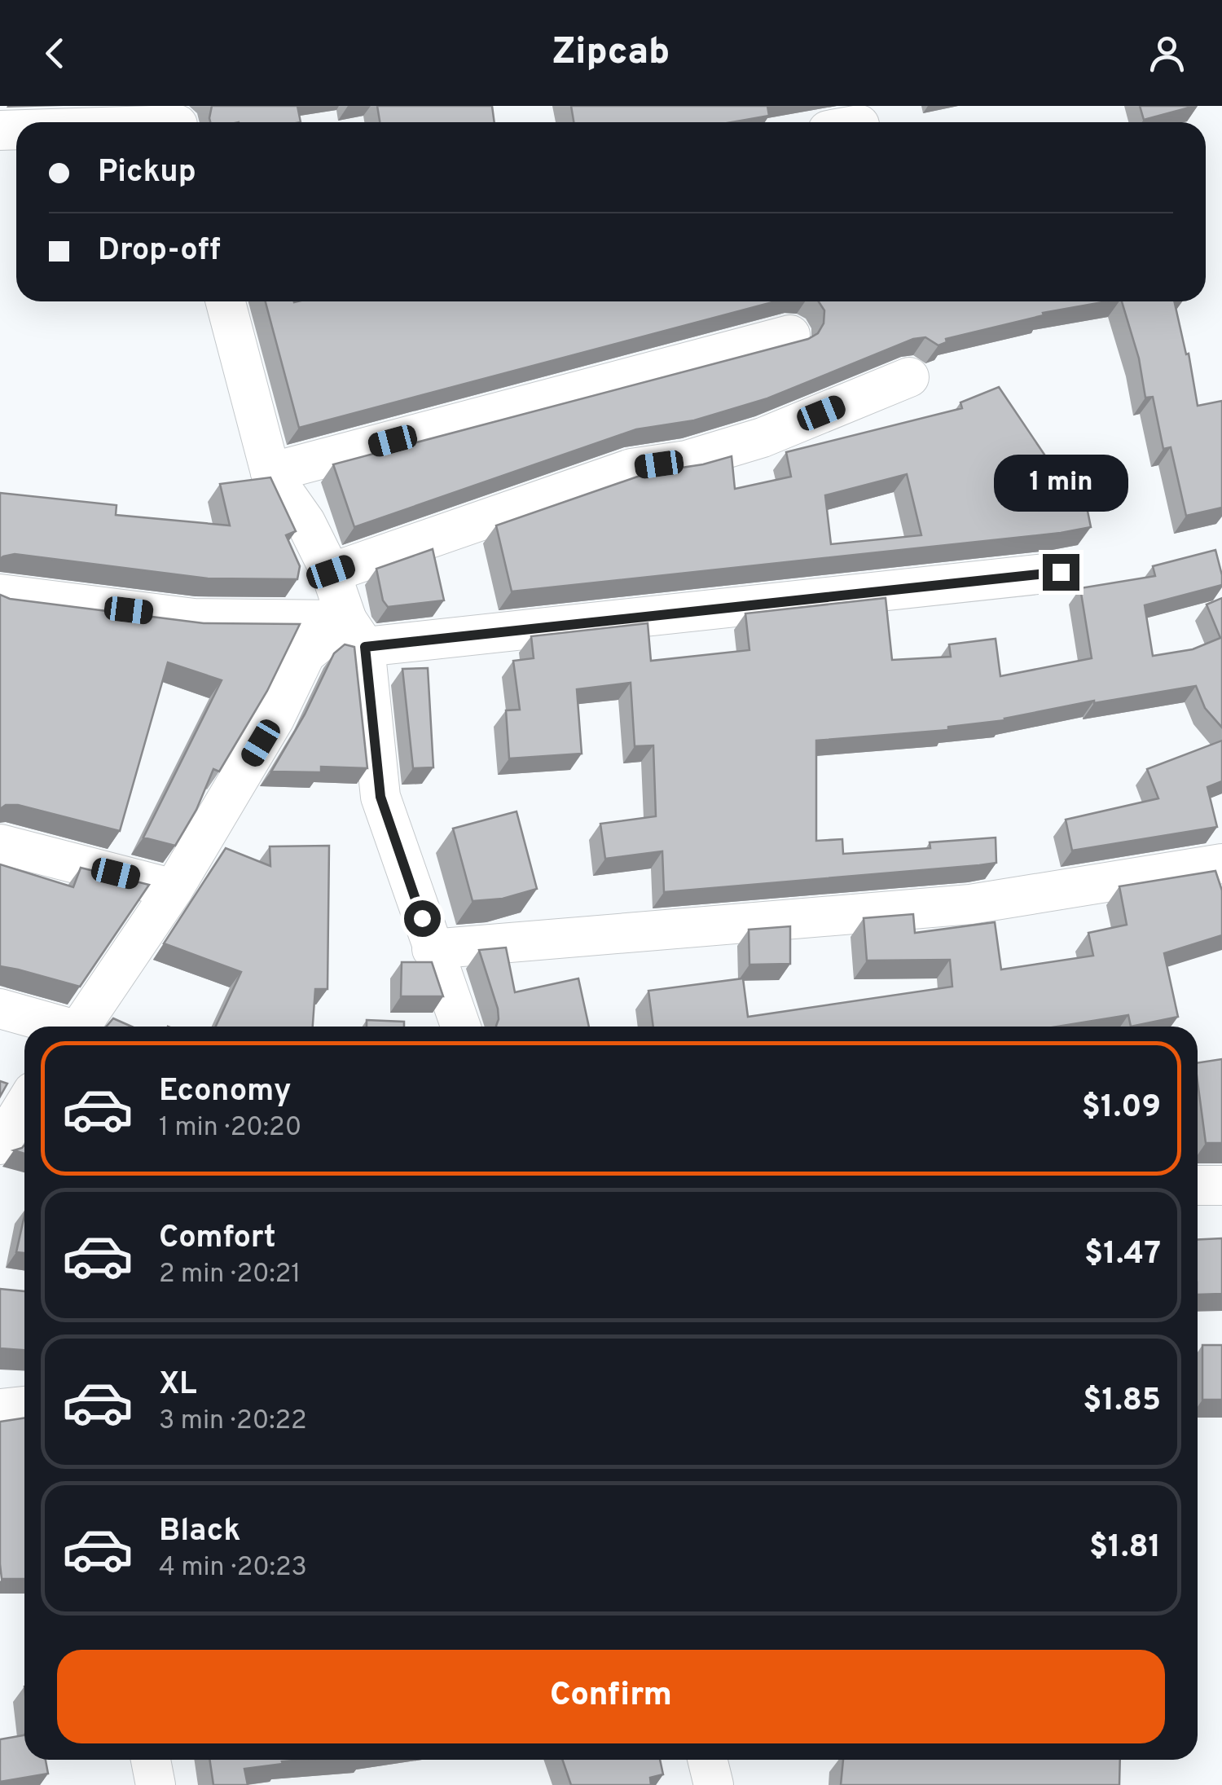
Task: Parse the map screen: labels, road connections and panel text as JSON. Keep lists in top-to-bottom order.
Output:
{
  "page": {
    "header": "Zipcab",
    "banner": ["Pickup", "Drop-off"],
    "bubble": "1 min",
    "list": [
      {
        "name": "Economy",
        "note": "1 min · 20:20",
        "value": "$1.09"
      },
      {
        "name": "Comfort",
        "note": "2 min · 20:21",
        "value": "$1.47"
      },
      {
        "name": "XL",
        "note": "3 min · 20:22",
        "value": "$1.85"
      },
      {
        "name": "Black",
        "note": "4 min · 20:23",
        "value": "$1.81"
      }
    ],
    "buttons": "Confirm"
  }
}
